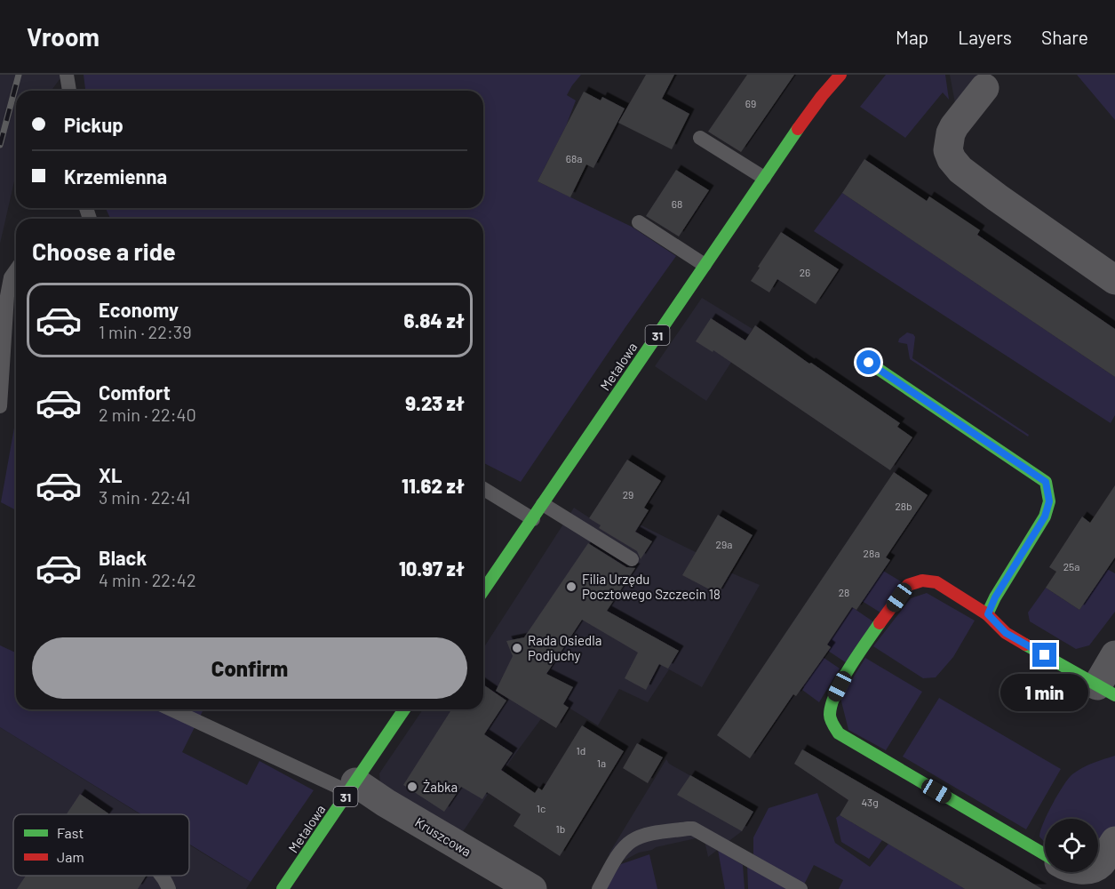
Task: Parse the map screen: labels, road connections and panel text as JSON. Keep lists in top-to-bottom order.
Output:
{
  "streets": {
    "street": ["31", "Metalowa", "Kruszcowa"]
  },
  "crossings": [
    ["Metalowa", "Kruszcowa"]
  ],
  "places": ["Filia Urzędu Pocztowego Szczecin 18", "Rada Osiedla Podjuchy", "Żabka"],
  "house_numbers": [
    "69",
    "68a",
    "68",
    "26",
    "29",
    "28b",
    "29a",
    "28a",
    "25a",
    "28",
    "1d",
    "1a",
    "43g",
    "1c",
    "1b"
  ],
  "legend": ["Fast", "Jam"],
  "page": {
    "header": "Vroom",
    "nav": ["Map", "Layers", "Share"],
    "banner": ["Pickup", "Krzemienna"],
    "heading": "Choose a ride",
    "list": [
      {
        "name": "Economy",
        "note": "1 min · 22:39",
        "value": "6.84 zł"
      },
      {
        "name": "Comfort",
        "note": "2 min · 22:40",
        "value": "9.23 zł"
      },
      {
        "name": "XL",
        "note": "3 min · 22:41",
        "value": "11.62 zł"
      },
      {
        "name": "Black",
        "note": "4 min · 22:42",
        "value": "10.97 zł"
      }
    ],
    "buttons": "Confirm",
    "bubble": "1 min"
  }
}
